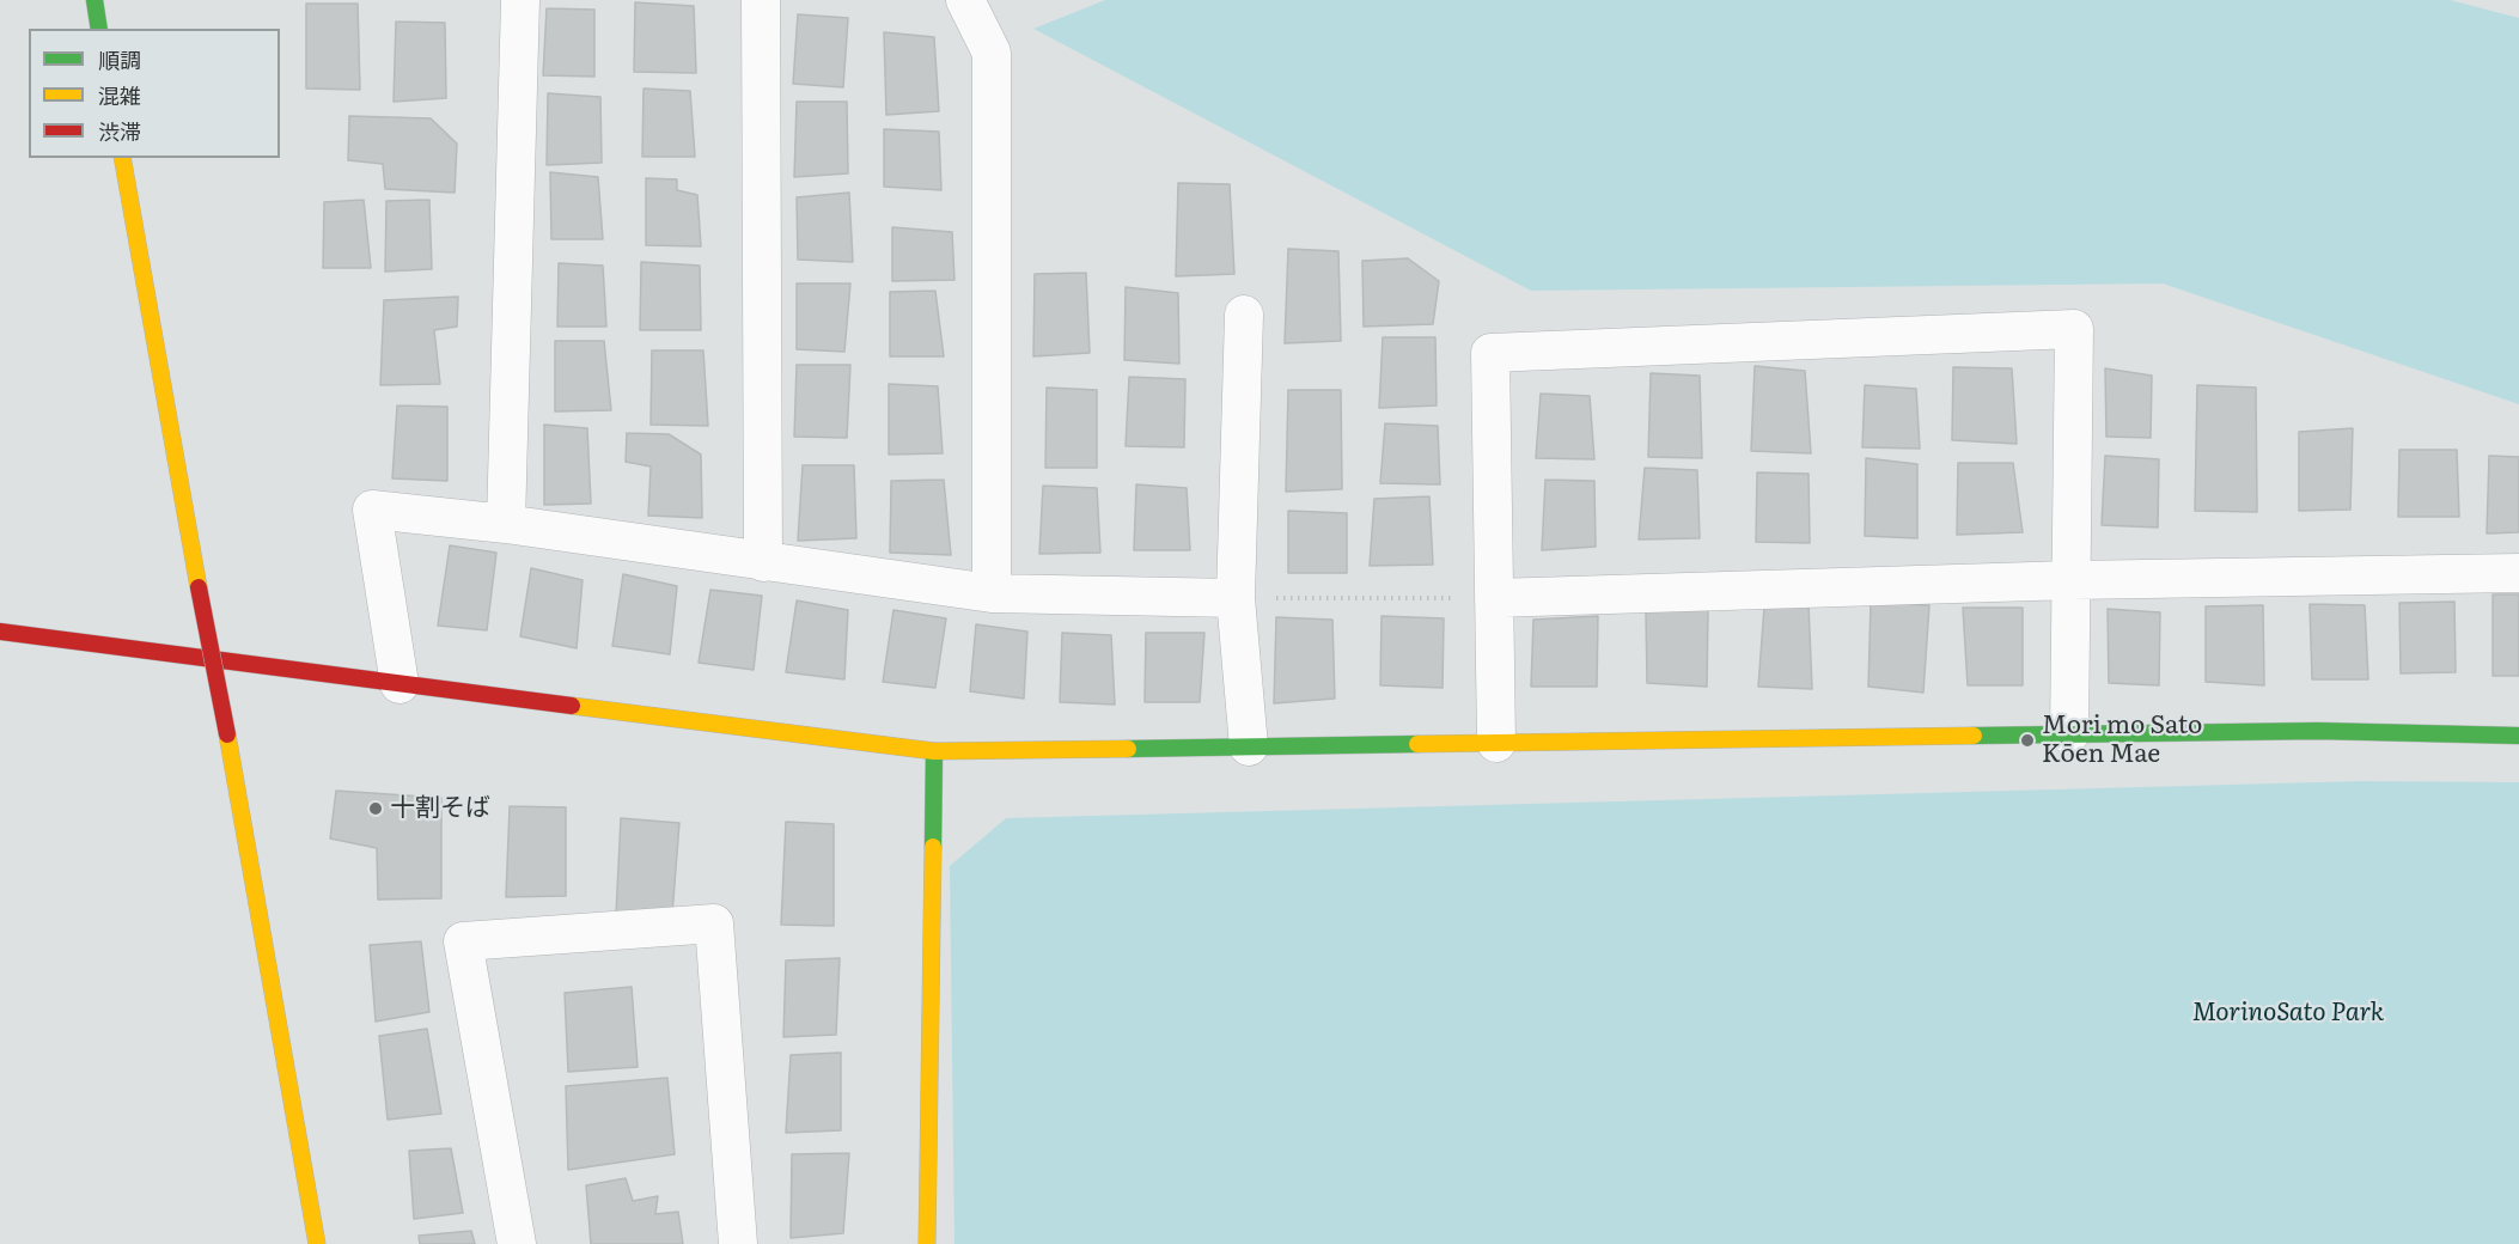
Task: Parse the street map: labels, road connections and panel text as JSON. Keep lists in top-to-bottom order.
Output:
{
  "parks": ["MorinoSato Park"],
  "places": ["Mori mo Sato Kōen Mae", "十割そば"],
  "legend": ["順調", "混雑", "渋滞"]
}
